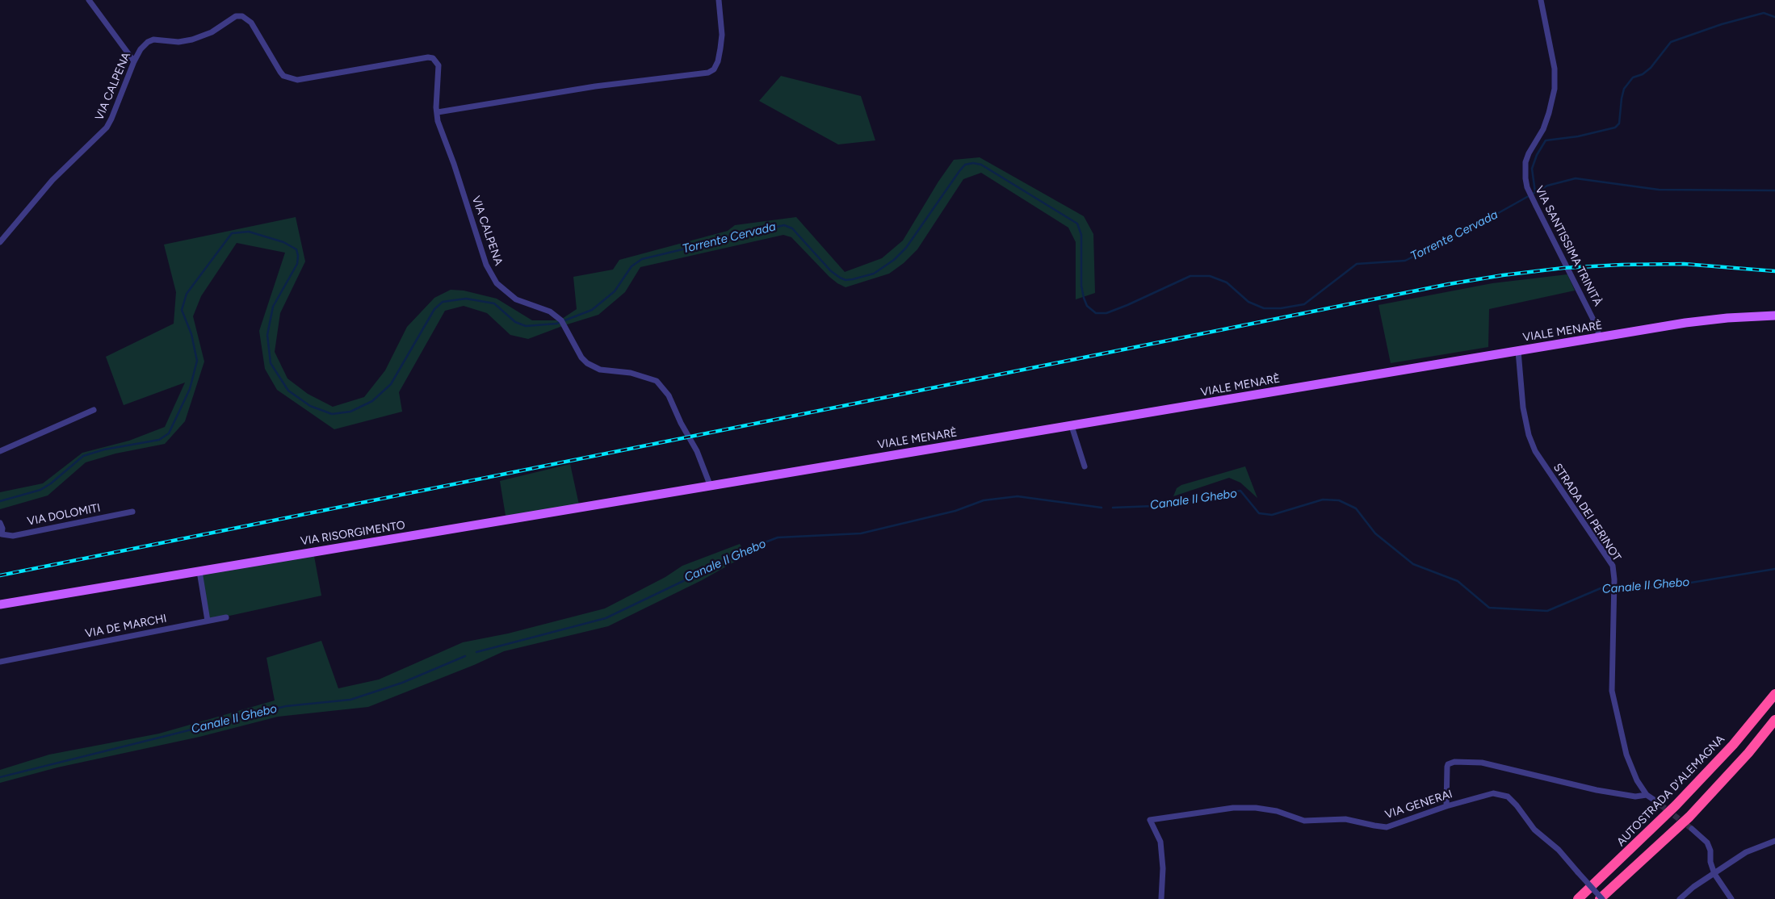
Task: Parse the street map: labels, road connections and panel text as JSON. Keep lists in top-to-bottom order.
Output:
{
  "streets": {
    "highway": ["AUTOSTRADA D'ALEMAGNA"],
    "main road": ["VIALE MENARÈ", "VIA RISORGIMENTO"],
    "street": [
      "VIA CALPENA",
      "VIA SANTISSIMA TRINITÀ",
      "STRADA DEI PERINOT",
      "VIA DOLOMITI",
      "VIA DE MARCHI",
      "VIA GENERAI"
    ]
  },
  "crossings": [
    ["VIA CALPENA", "VIALE MENARÈ"],
    ["VIA CALPENA", "VIA RISORGIMENTO"],
    ["VIA SANTISSIMA TRINITÀ", "VIALE MENARÈ"],
    ["VIALE MENARÈ", "STRADA DEI PERINOT"],
    ["VIALE MENARÈ", "VIA RISORGIMENTO"]
  ],
  "water": ["Torrente Cervada", "Canale Il Ghebo"]
}
